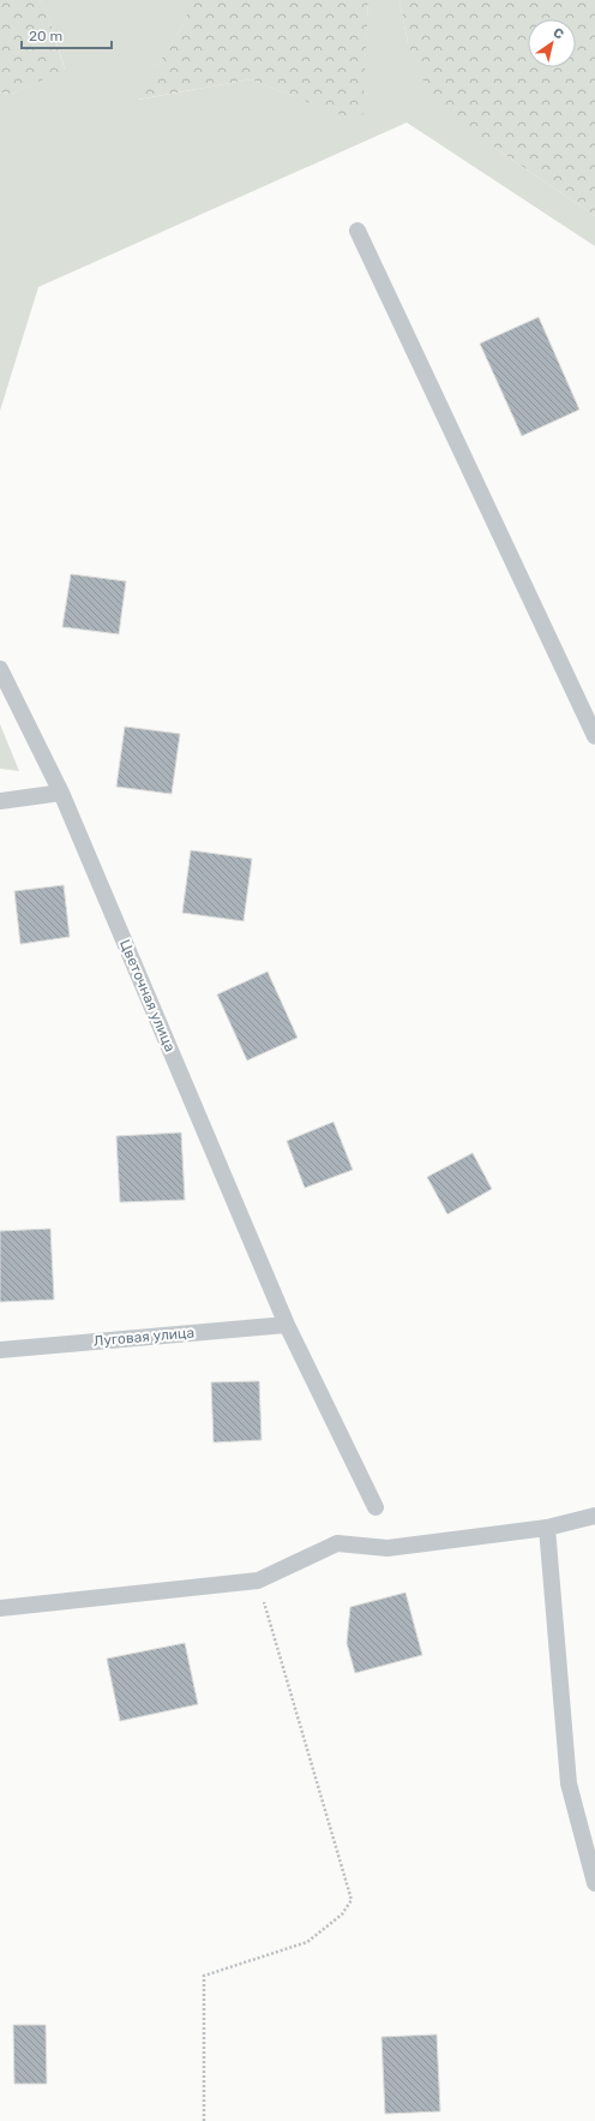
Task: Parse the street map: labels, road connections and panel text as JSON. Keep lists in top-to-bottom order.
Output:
{
  "streets": {
    "lane": ["Цветочная улица", "Луговая улица"]
  },
  "crossings": [
    ["Цветочная улица", "Луговая улица"]
  ],
  "scale_bar": "20 m",
  "north": "top right"
}
